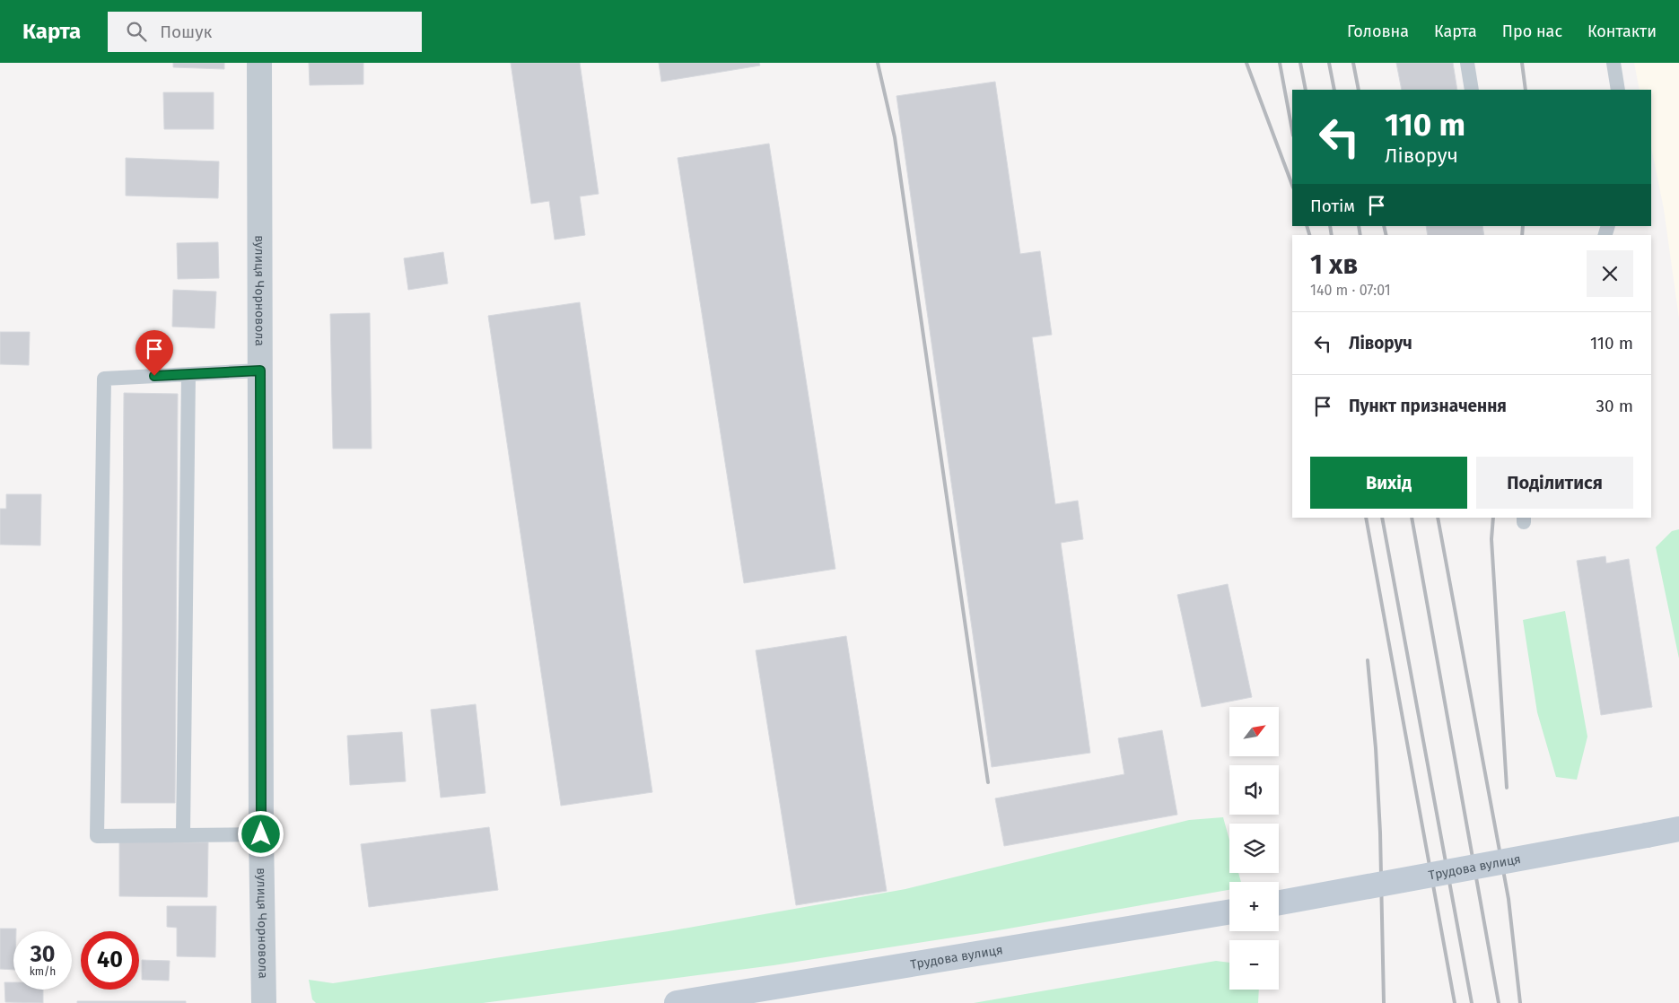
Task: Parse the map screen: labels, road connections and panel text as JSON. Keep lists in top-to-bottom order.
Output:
{
  "streets": {
    "main road": ["Трудова вулиця"],
    "street": ["вулиця Чорновола"]
  },
  "north": "top right",
  "page": {
    "header": "Карта",
    "search": "Пошук",
    "nav": [
      "Головна",
      "Карта",
      "Про нас",
      "Контакти"
    ],
    "turn": ["110 m", "Ліворуч"],
    "then": "Потім",
    "heading": ["1 хв", "140 m · 07:01"],
    "list": [
      {
        "name": "Ліворуч",
        "value": "110 m"
      },
      {
        "name": "Пункт призначення",
        "value": "30 m"
      }
    ],
    "buttons": ["Вихід", "Поділитися"],
    "map_buttons": ["+", "−"],
    "speed": "30 km/h",
    "limit": "40"
  }
}
